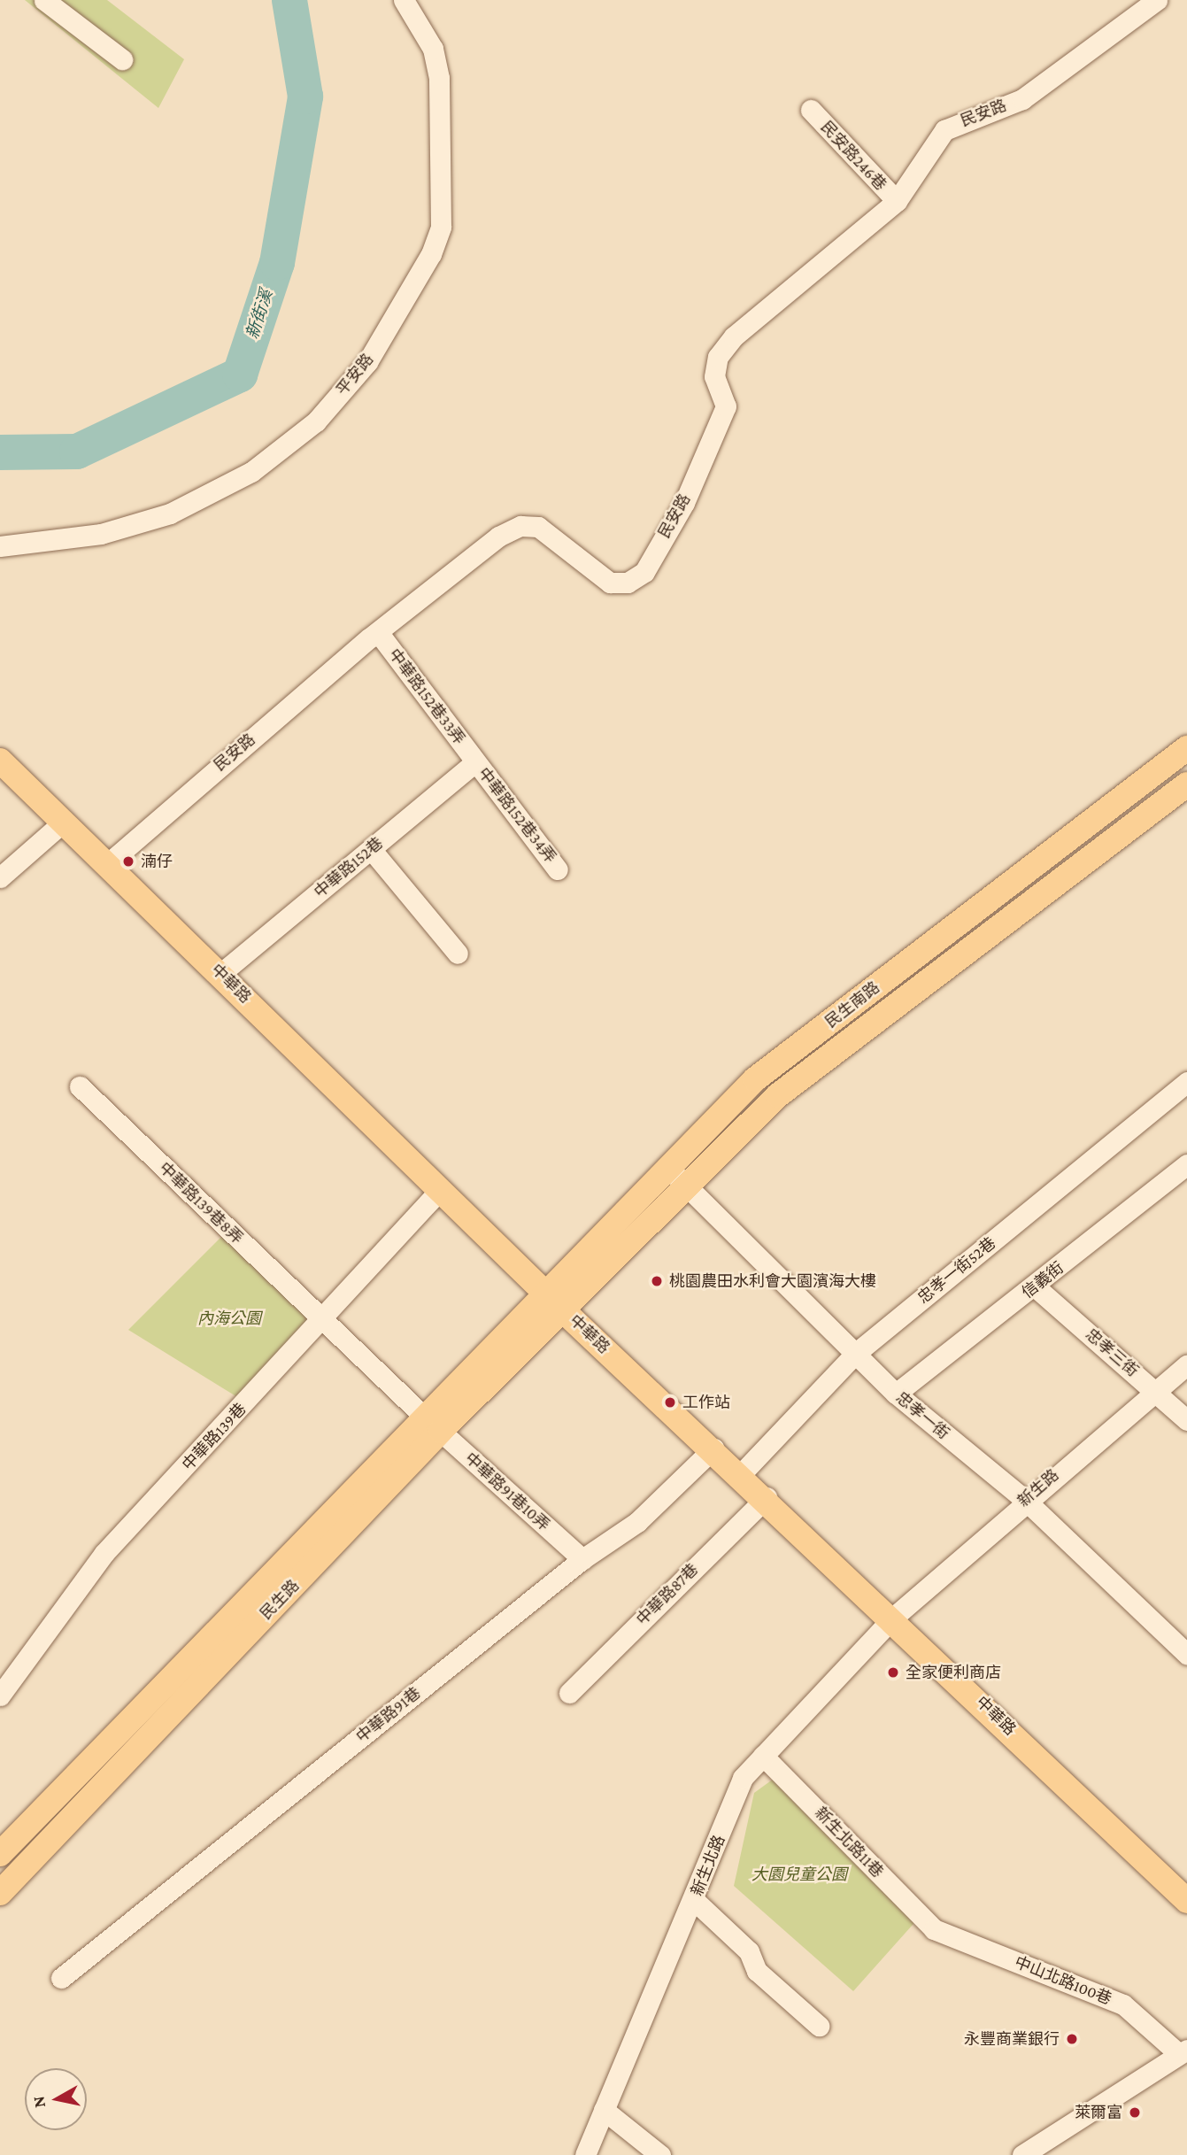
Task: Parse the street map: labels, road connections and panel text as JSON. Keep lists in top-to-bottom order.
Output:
{
  "streets": {
    "main road": ["中華路", "民生南路", "民生路"],
    "street": [
      "民安路",
      "民安路246巷",
      "平安路",
      "中華路152巷33弄",
      "中華路152巷34弄",
      "中華路152巷",
      "中華路139巷8弄",
      "忠孝一街52巷",
      "信義街",
      "忠孝三街",
      "忠孝一街",
      "中華路139巷",
      "新生路",
      "中華路91巷10弄",
      "中華路87巷",
      "中華路91巷",
      "新生北路11巷",
      "新生北路",
      "中山北路100巷"
    ]
  },
  "crossings": [
    ["民安路", "民安路246巷"],
    ["民安路", "中華路152巷33弄"],
    ["民安路", "中華路"],
    ["中華路152巷33弄", "中華路152巷34弄"],
    ["中華路152巷33弄", "中華路152巷"],
    ["中華路152巷34弄", "中華路152巷"],
    ["中華路152巷", "中華路"],
    ["中華路", "民生南路"],
    ["中華路", "忠孝一街52巷"],
    ["中華路", "中華路139巷"],
    ["中華路", "新生路"],
    ["中華路", "中華路87巷"],
    ["中華路", "民生路"],
    ["中華路", "中華路91巷"],
    ["中華路", "新生北路"],
    ["民生南路", "忠孝一街"],
    ["民生南路", "民生路"],
    ["中華路139巷8弄", "中華路139巷"],
    ["中華路139巷8弄", "中華路91巷10弄"],
    ["中華路139巷8弄", "民生路"],
    ["忠孝一街52巷", "忠孝一街"],
    ["信義街", "忠孝三街"],
    ["信義街", "忠孝一街"],
    ["忠孝三街", "新生路"],
    ["忠孝一街", "新生路"],
    ["新生路", "新生北路"],
    ["中華路91巷10弄", "民生路"],
    ["中華路91巷10弄", "中華路91巷"],
    ["新生北路11巷", "新生北路"],
    ["新生北路11巷", "中山北路100巷"]
  ],
  "water": ["新街溪"],
  "parks": ["內海公園", "大園兒童公園"],
  "places": [
    "湳仔",
    "桃園農田水利會大園濱海大樓",
    "工作站",
    "全家便利商店",
    "永豐商業銀行",
    "萊爾富"
  ],
  "north": "left"
}
